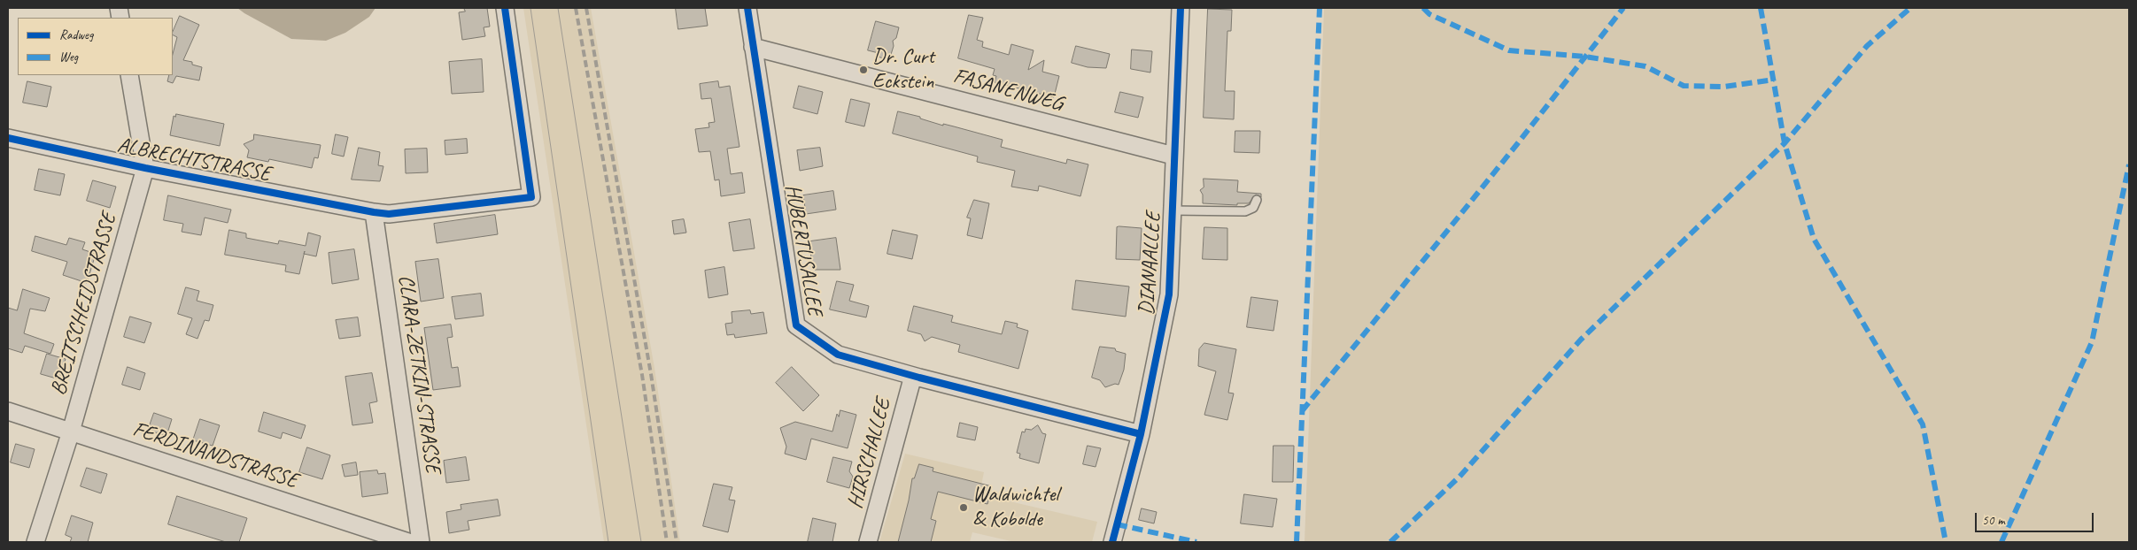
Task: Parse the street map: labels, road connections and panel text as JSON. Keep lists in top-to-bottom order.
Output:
{
  "streets": {
    "street": [
      "FASANENWEG",
      "ALBRECHTSTRASSE",
      "HUBERTUSALLEE",
      "DIANAALLEE",
      "BREITSCHEIDSTRASSE",
      "CLARA-ZETKIN-STRASSE",
      "HIRSCHALLEE",
      "FERDINANDSTRASSE"
    ]
  },
  "crossings": [
    ["FASANENWEG", "HUBERTUSALLEE"],
    ["FASANENWEG", "DIANAALLEE"],
    ["ALBRECHTSTRASSE", "BREITSCHEIDSTRASSE"],
    ["ALBRECHTSTRASSE", "CLARA-ZETKIN-STRASSE"],
    ["HUBERTUSALLEE", "DIANAALLEE"],
    ["HUBERTUSALLEE", "HIRSCHALLEE"],
    ["BREITSCHEIDSTRASSE", "FERDINANDSTRASSE"]
  ],
  "places": ["Dr. Curt Eckstein", "Waldwichtel & Kobolde"],
  "legend": ["Radweg", "Weg"],
  "scale_bar": "50 m"
}
